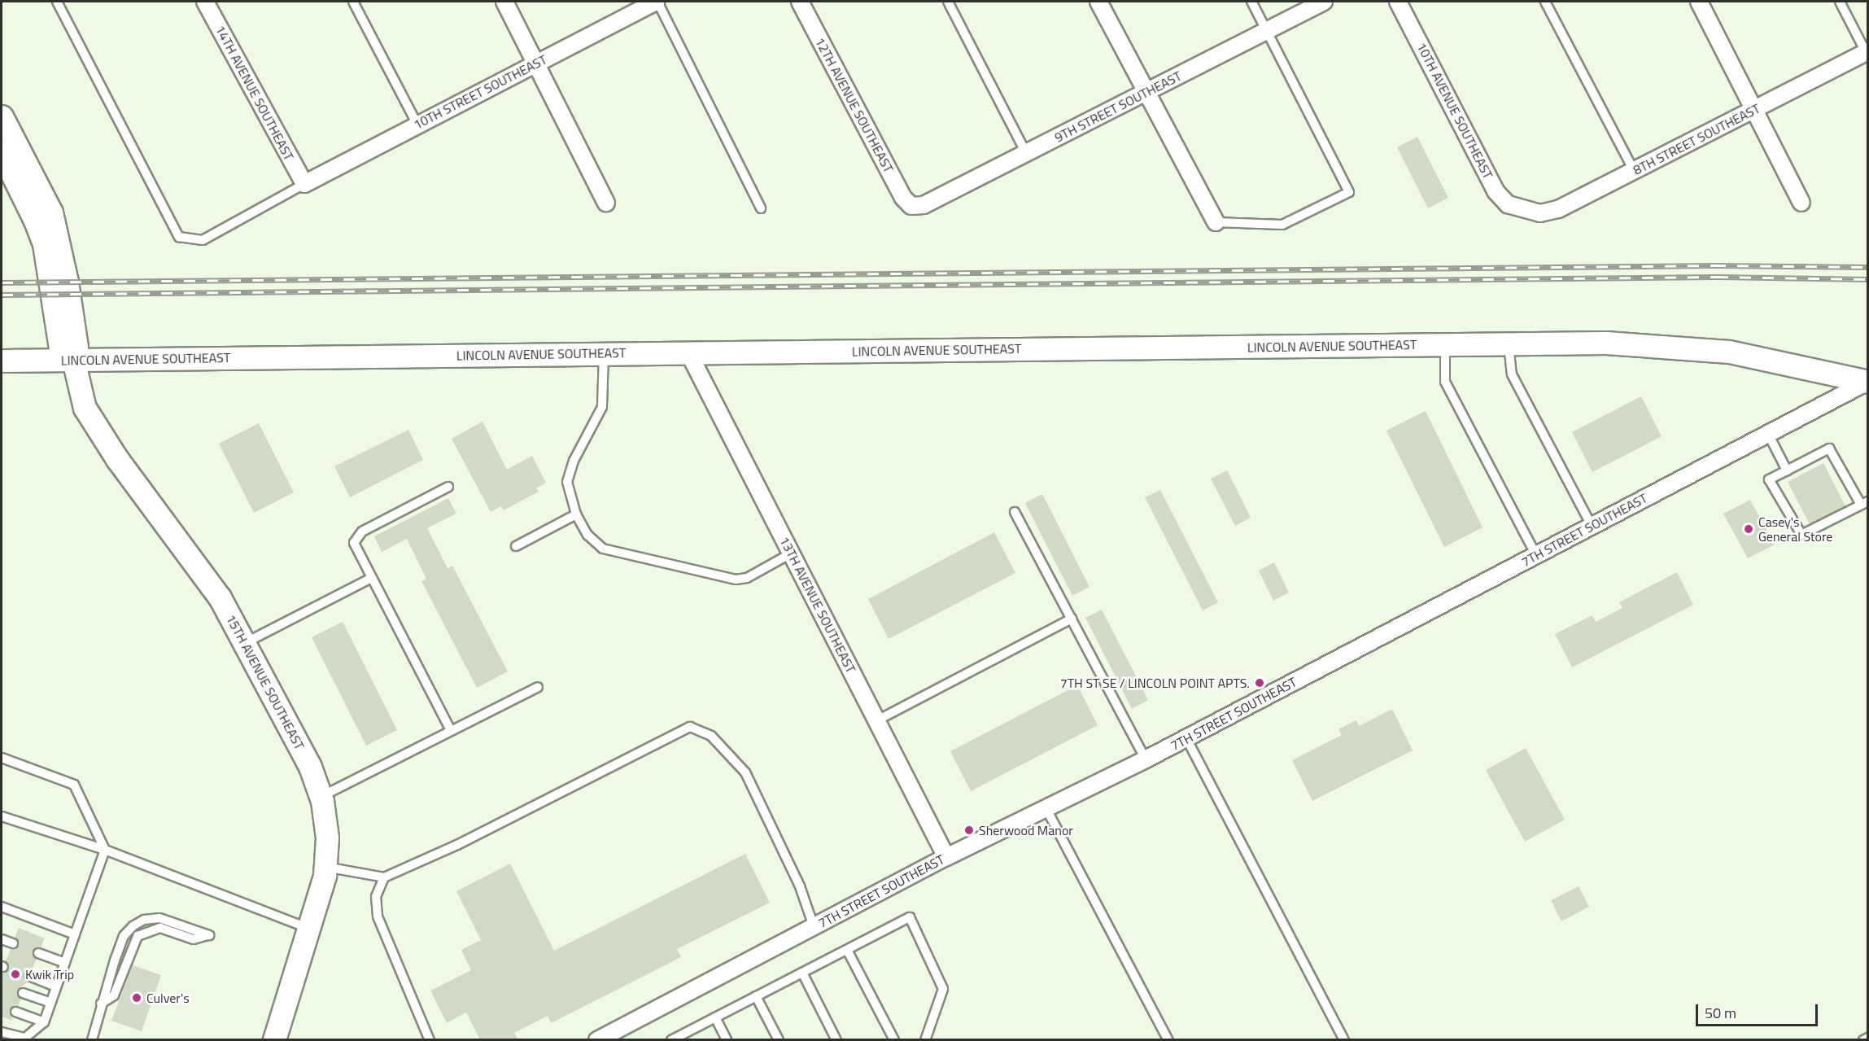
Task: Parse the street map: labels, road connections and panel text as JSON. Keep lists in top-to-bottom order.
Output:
{
  "streets": {
    "street": [
      "10TH STREET SOUTHEAST",
      "14TH AVENUE SOUTHEAST",
      "12TH AVENUE SOUTHEAST",
      "9TH STREET SOUTHEAST",
      "10TH AVENUE SOUTHEAST",
      "8TH STREET SOUTHEAST",
      "LINCOLN AVENUE SOUTHEAST",
      "7TH STREET SOUTHEAST",
      "13TH AVENUE SOUTHEAST",
      "15TH AVENUE SOUTHEAST"
    ]
  },
  "crossings": [
    ["10TH STREET SOUTHEAST", "14TH AVENUE SOUTHEAST"],
    ["12TH AVENUE SOUTHEAST", "9TH STREET SOUTHEAST"],
    ["10TH AVENUE SOUTHEAST", "8TH STREET SOUTHEAST"],
    ["LINCOLN AVENUE SOUTHEAST", "7TH STREET SOUTHEAST"],
    ["LINCOLN AVENUE SOUTHEAST", "13TH AVENUE SOUTHEAST"],
    ["LINCOLN AVENUE SOUTHEAST", "15TH AVENUE SOUTHEAST"],
    ["7TH STREET SOUTHEAST", "13TH AVENUE SOUTHEAST"]
  ],
  "places": [
    "Casey's General Store",
    "7TH ST SE / LINCOLN POINT APTS.",
    "Sherwood Manor",
    "Kwik Trip",
    "Culver's"
  ],
  "scale_bar": "50 m"
}
